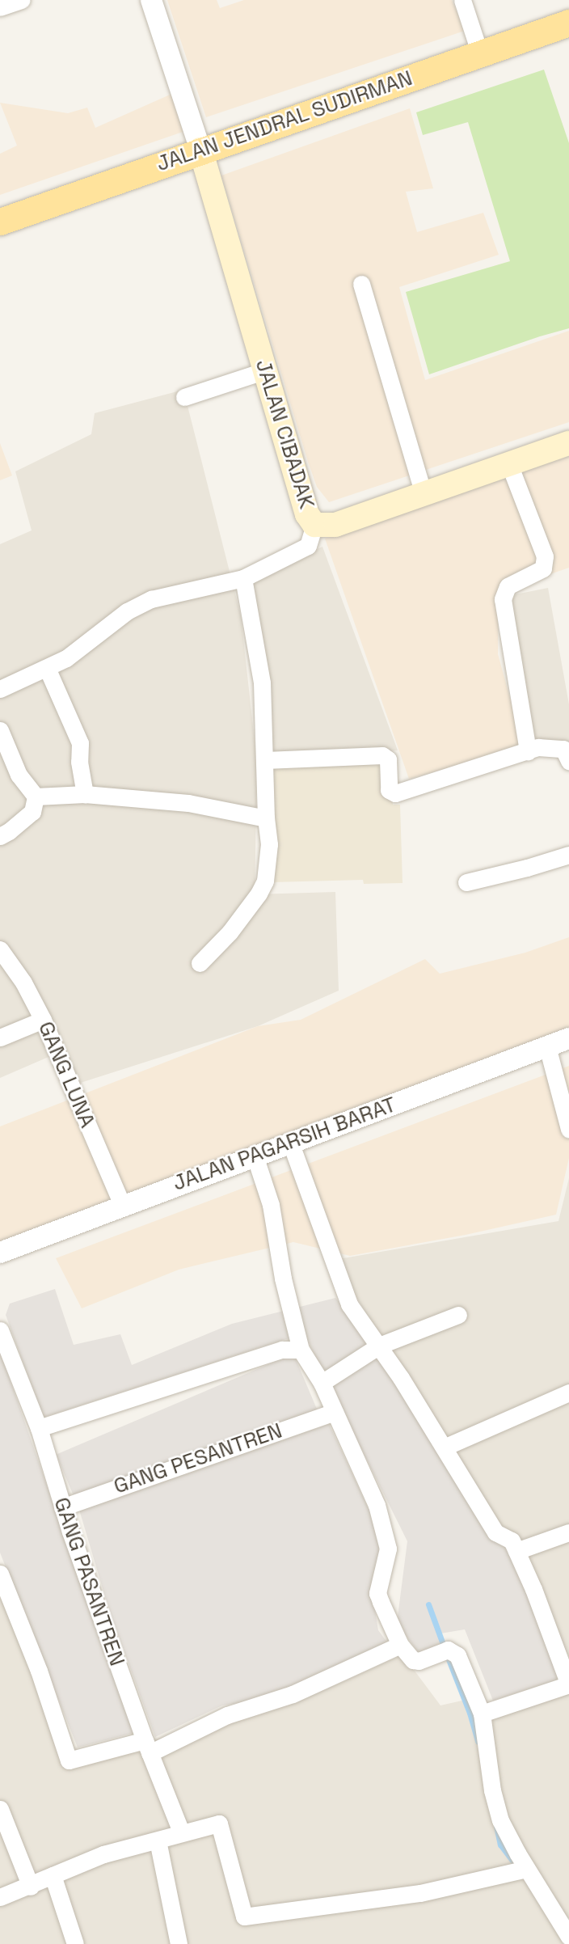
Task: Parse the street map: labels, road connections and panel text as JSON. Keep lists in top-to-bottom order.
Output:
{
  "streets": {
    "main road": ["JALAN JENDRAL SUDIRMAN", "JALAN CIBADAK"],
    "street": [
      "GANG LUNA",
      "JALAN PAGARSIH BARAT",
      "GANG PESANTREN",
      "GANG PASANTREN"
    ]
  },
  "crossings": [
    ["JALAN JENDRAL SUDIRMAN", "JALAN CIBADAK"],
    ["GANG LUNA", "JALAN PAGARSIH BARAT"],
    ["GANG PESANTREN", "GANG PASANTREN"]
  ]
}
